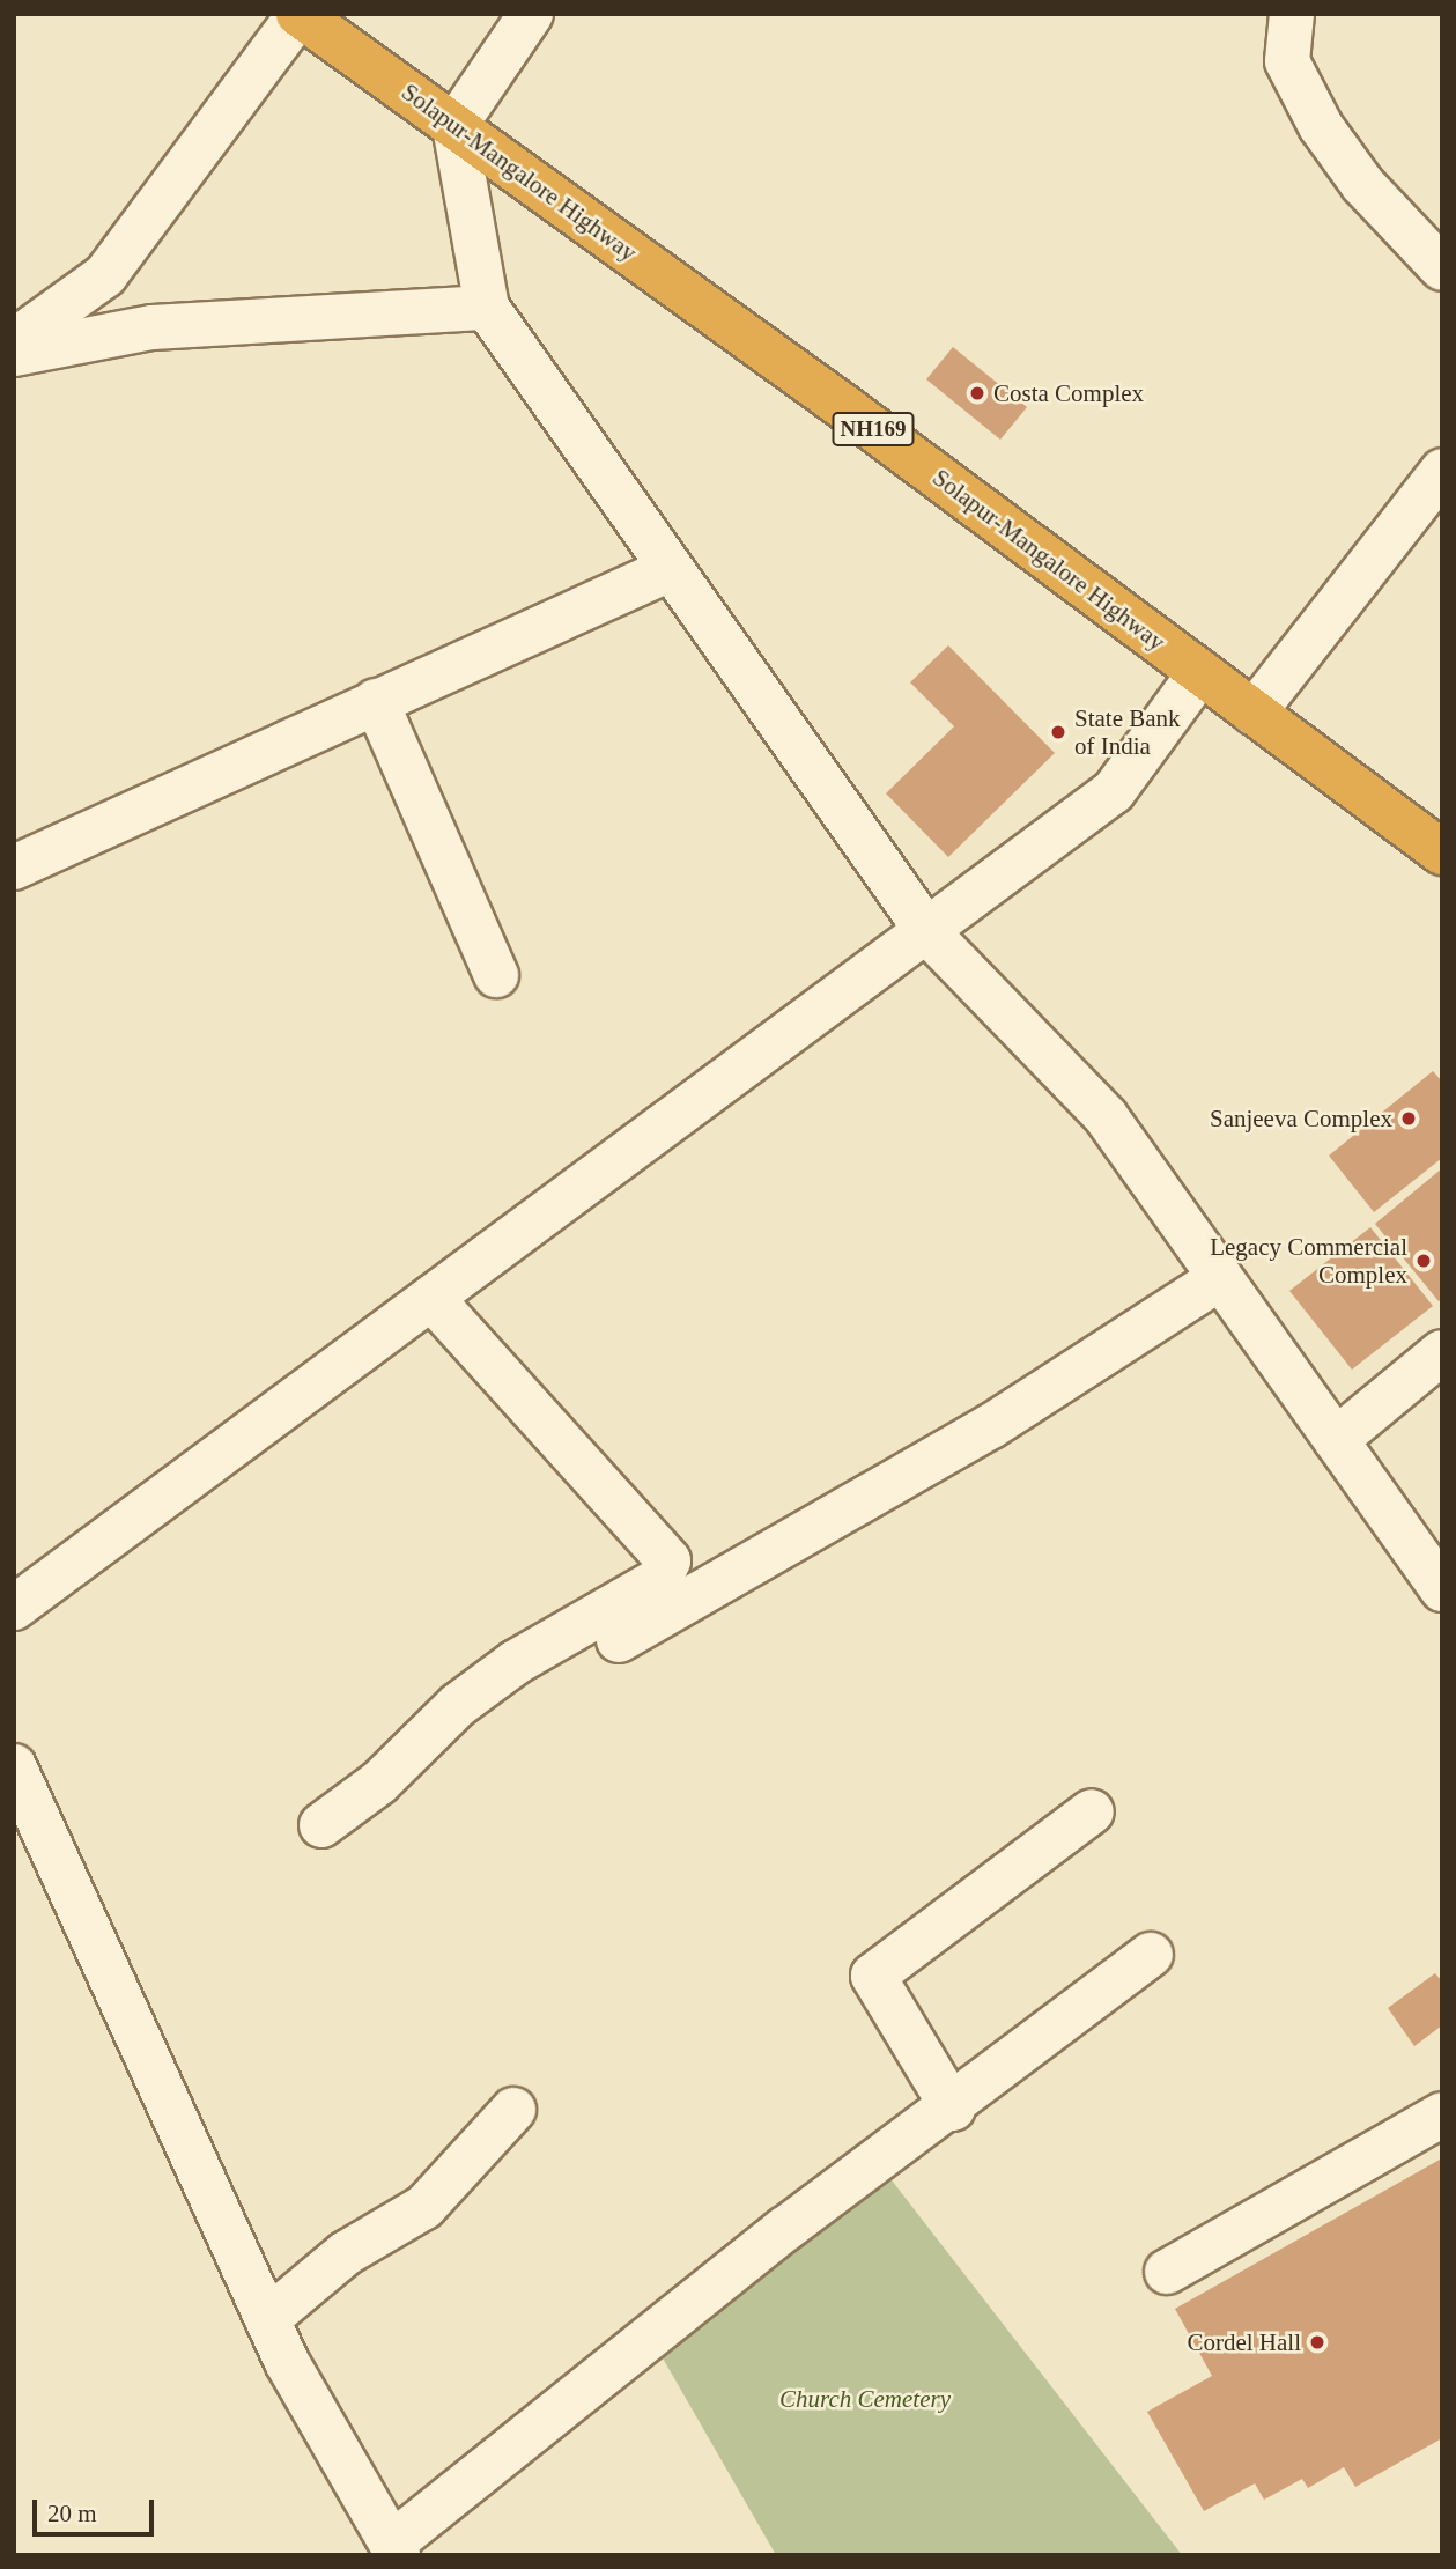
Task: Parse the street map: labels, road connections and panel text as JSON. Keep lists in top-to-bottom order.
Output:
{
  "streets": {
    "highway": ["Solapur-Mangalore Highway", "NH169"]
  },
  "parks": ["Church Cemetery"],
  "places": [
    "Costa Complex",
    "State Bank of India",
    "Sanjeeva Complex",
    "Legacy Commercial Complex",
    "Cordel Hall"
  ],
  "scale_bar": "20 m"
}
